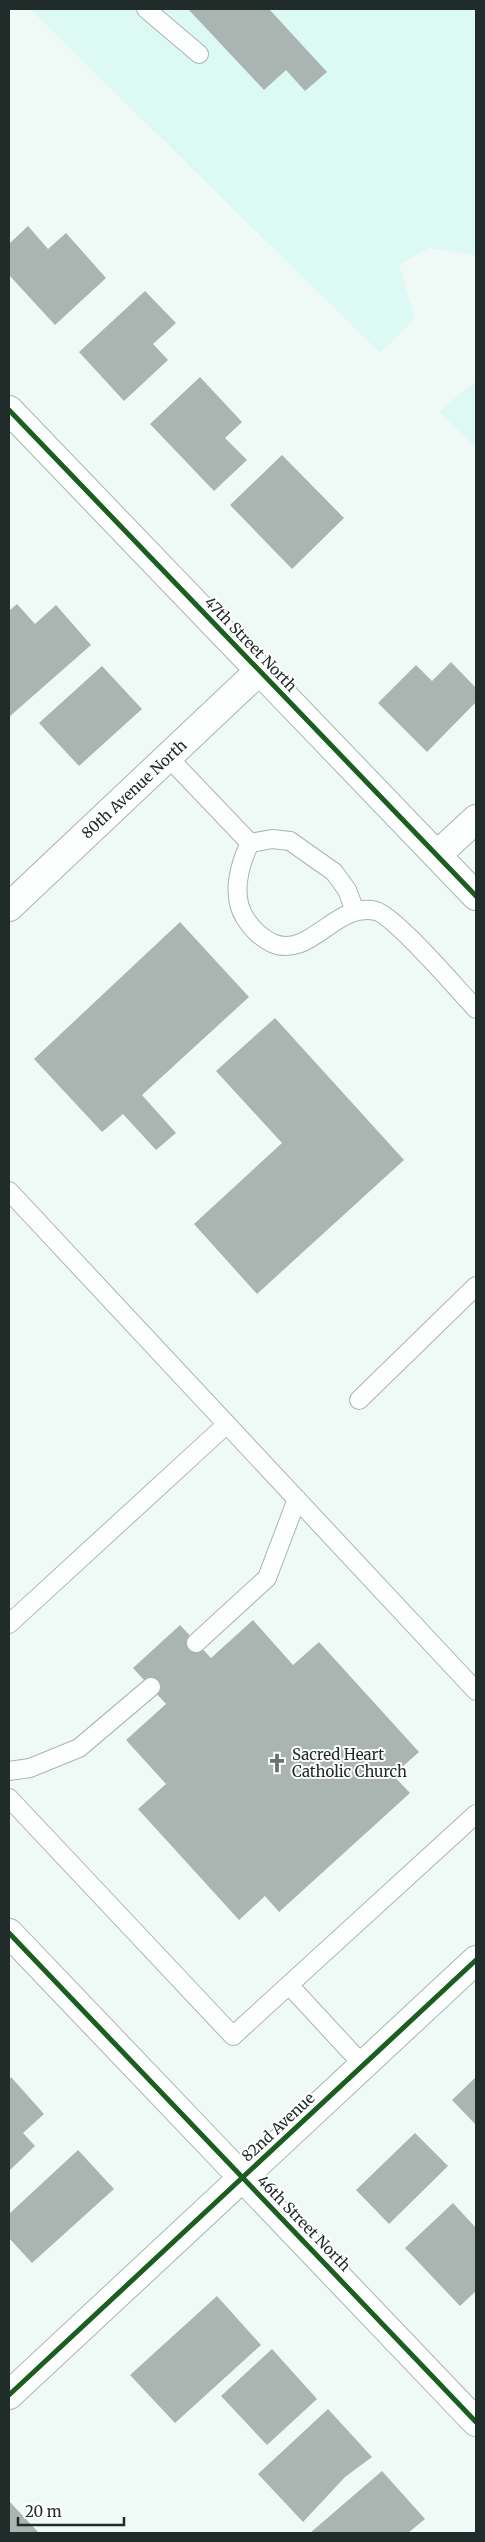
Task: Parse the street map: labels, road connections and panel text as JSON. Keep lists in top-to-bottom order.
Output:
{
  "streets": {
    "street": [
      "47th Street North",
      "80th Avenue North",
      "82nd Avenue",
      "46th Street North"
    ]
  },
  "crossings": [
    ["47th Street North", "80th Avenue North"],
    ["82nd Avenue", "46th Street North"]
  ],
  "places": {
    "church": ["Sacred Heart Catholic Church"]
  },
  "scale_bar": "20 m"
}
